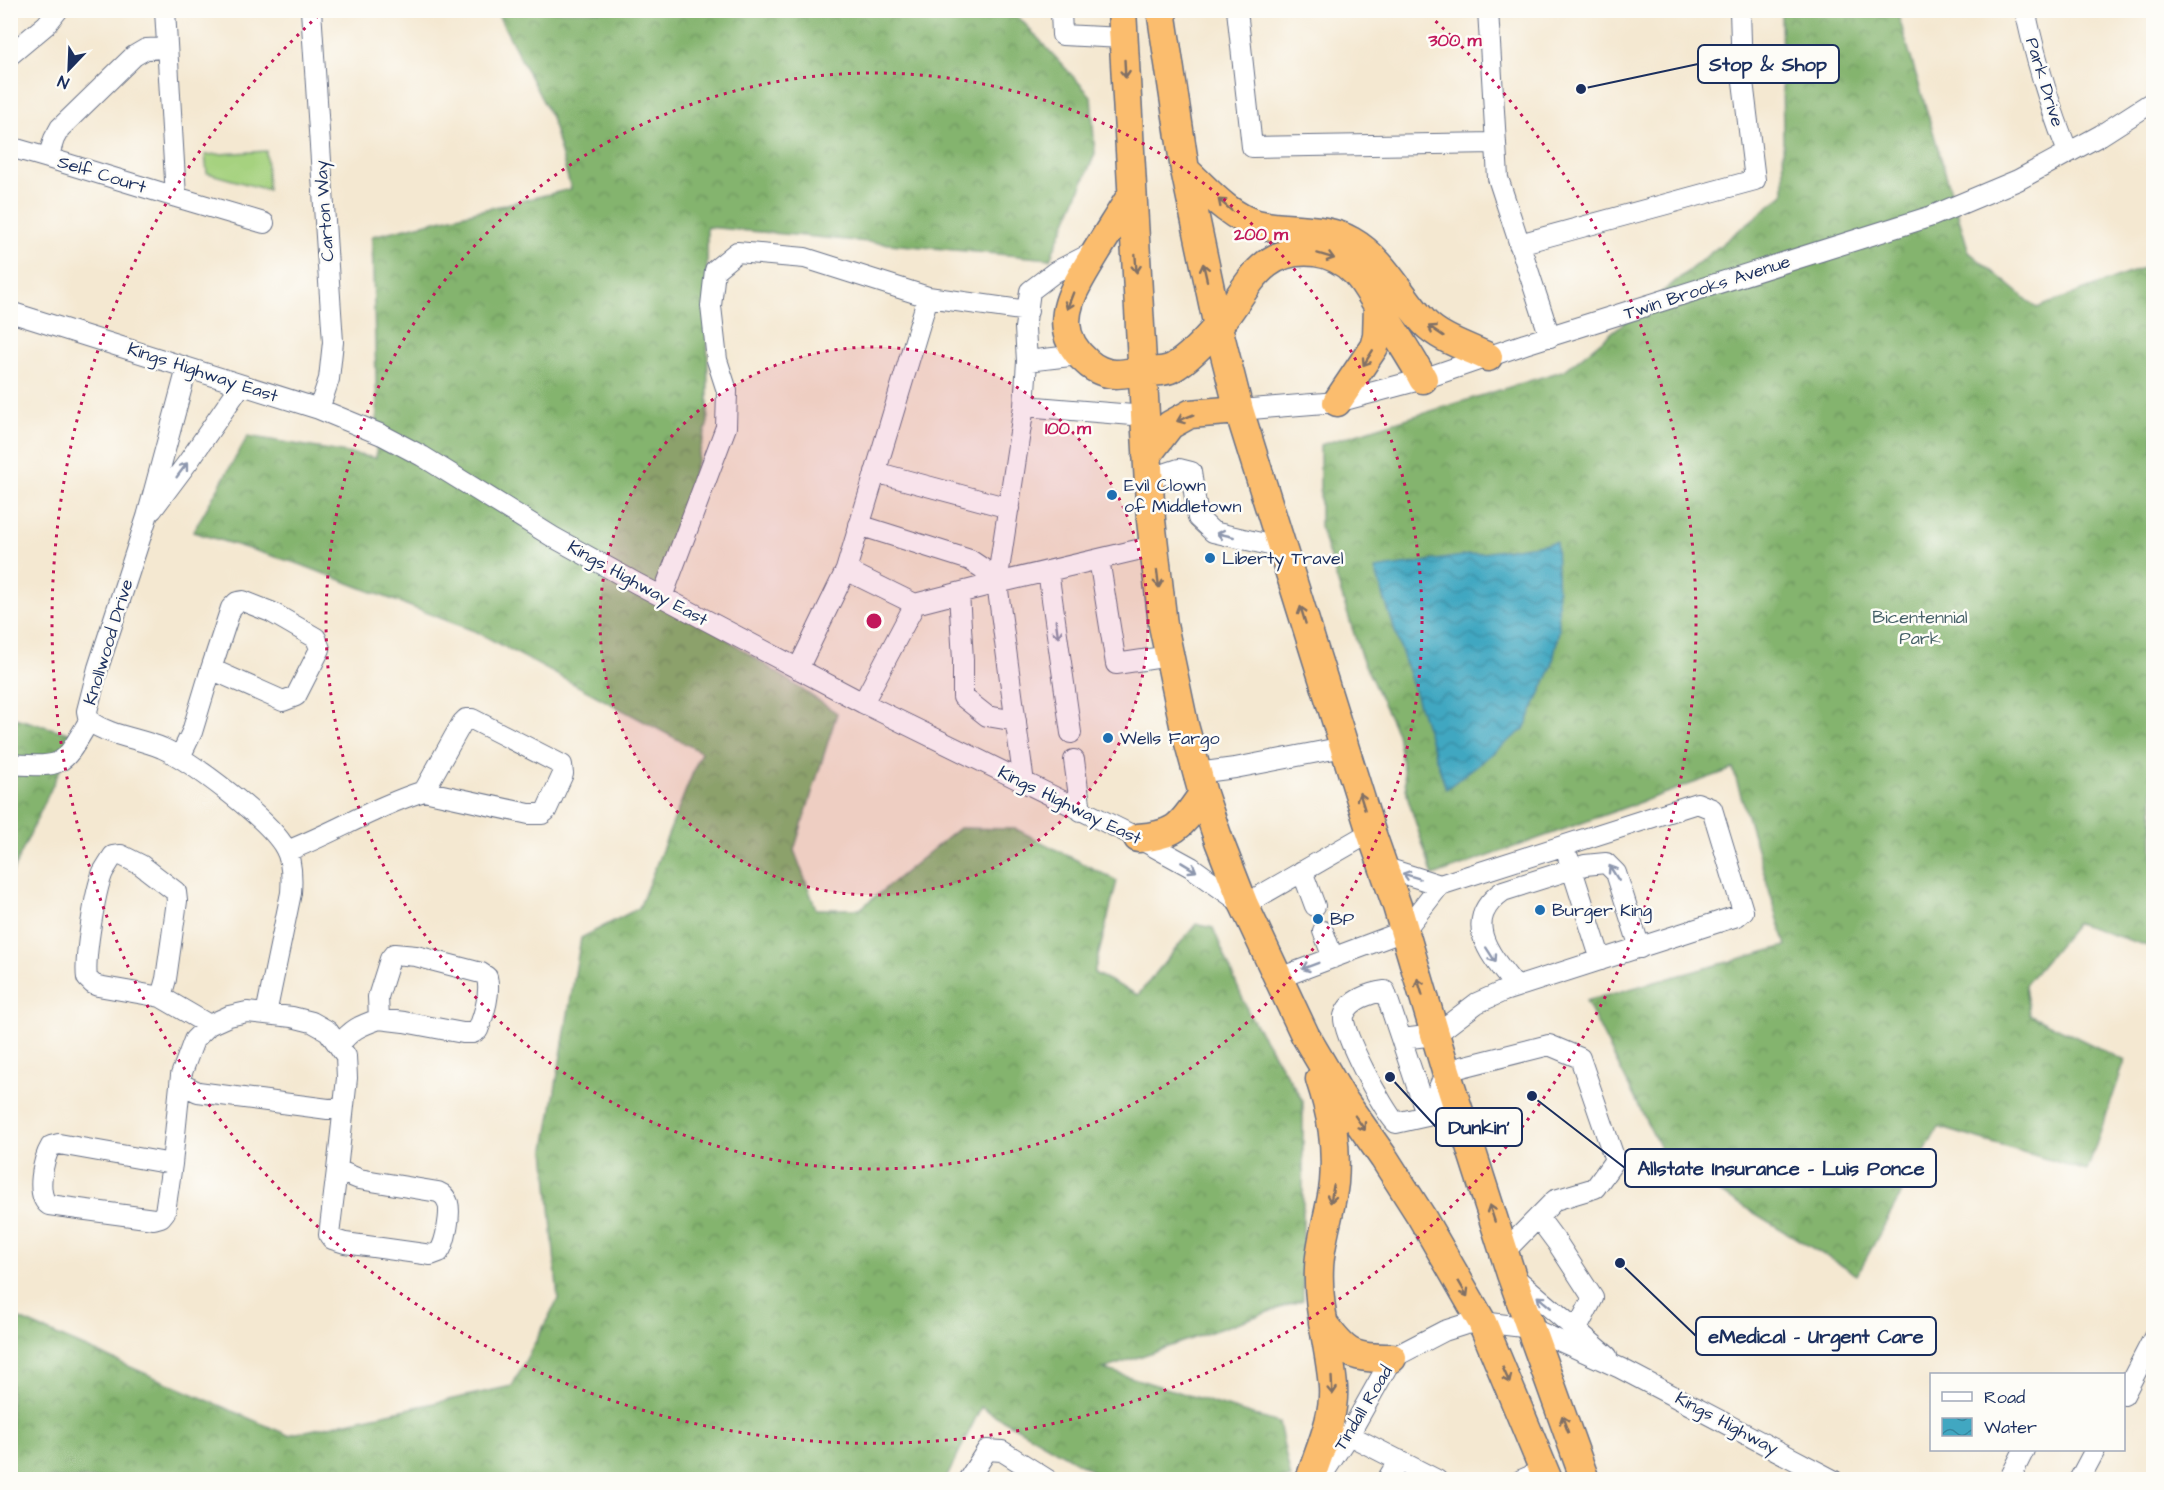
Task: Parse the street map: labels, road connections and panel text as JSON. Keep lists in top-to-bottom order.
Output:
{
  "streets": {
    "street": [
      "Park Drive",
      "Self Court",
      "Carton Way",
      "Twin Brooks Avenue",
      "Kings Highway East",
      "Knollwood Drive",
      "Tindall Road",
      "Kings Highway"
    ]
  },
  "crossings": [
    ["Park Drive", "Twin Brooks Avenue"],
    ["Carton Way", "Kings Highway East"],
    ["Kings Highway East", "Knollwood Drive"],
    ["Tindall Road", "Kings Highway"]
  ],
  "parks": ["Bicentennial Park"],
  "places": [
    "Stop & Shop",
    "Evil Clown of Middletown",
    "Liberty Travel",
    "Wells Fargo",
    "Burger King",
    "BP",
    "Dunkin'",
    "Allstate Insurance - Luis Ponce",
    "eMedical - Urgent Care"
  ],
  "legend": ["Road", "Water"],
  "north": "bottom left",
  "rings": ["300 m", "200 m", "100 m"]
}
